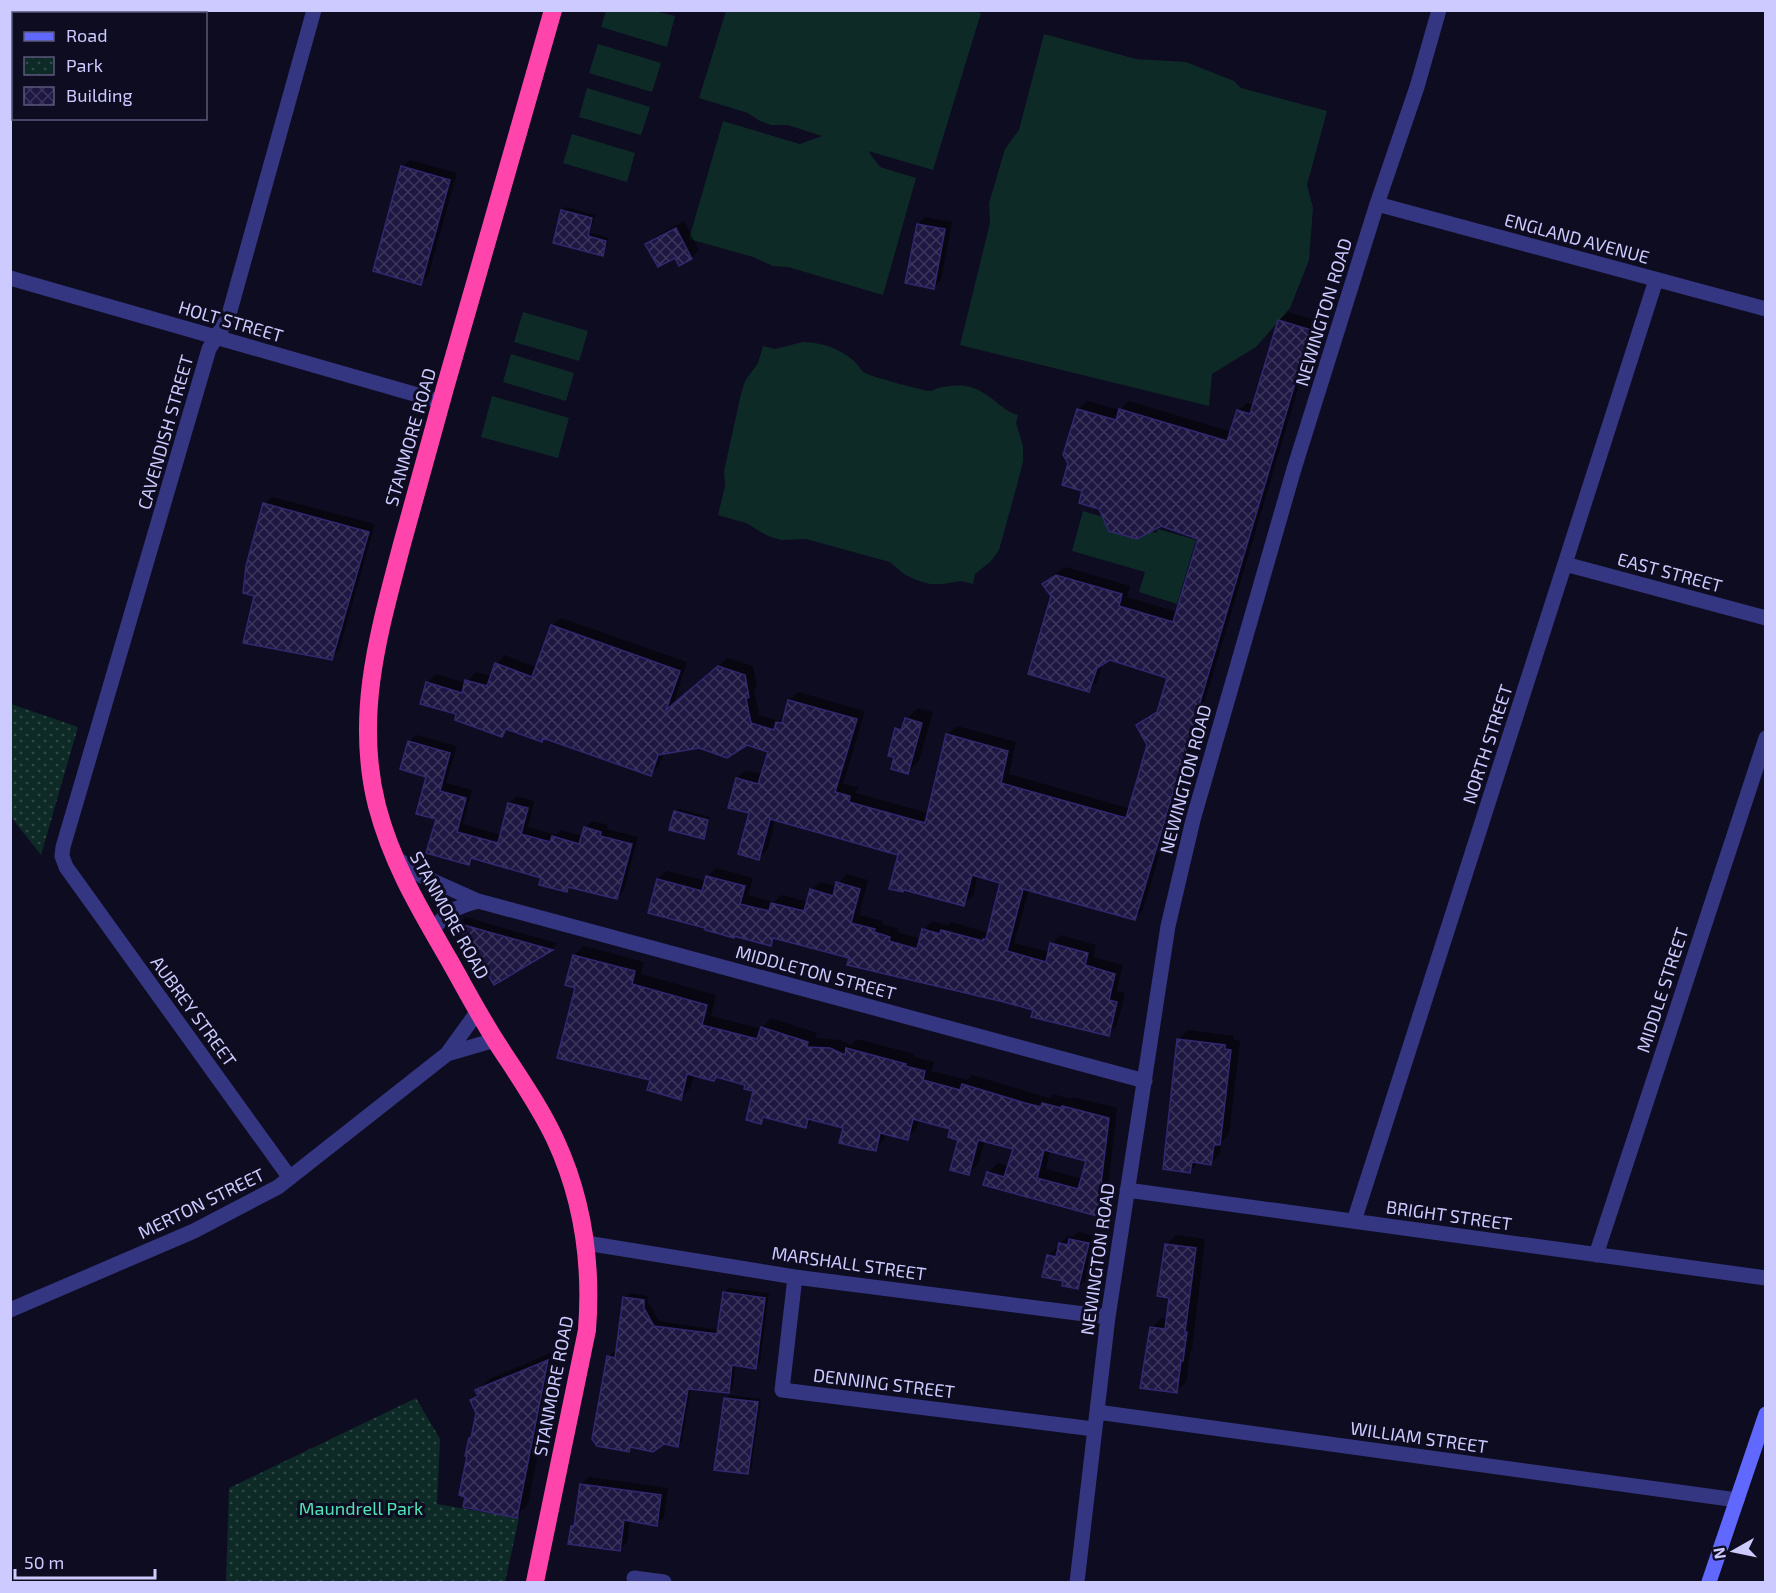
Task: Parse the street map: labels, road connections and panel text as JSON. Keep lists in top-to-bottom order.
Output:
{
  "streets": {
    "highway": ["STANMORE ROAD"],
    "street": [
      "ENGLAND AVENUE",
      "NEWINGTON ROAD",
      "HOLT STREET",
      "CAVENDISH STREET",
      "EAST STREET",
      "NORTH STREET",
      "MIDDLETON STREET",
      "MIDDLE STREET",
      "AUBREY STREET",
      "MERTON STREET",
      "BRIGHT STREET",
      "MARSHALL STREET",
      "DENNING STREET",
      "WILLIAM STREET"
    ]
  },
  "crossings": [
    ["ENGLAND AVENUE", "NEWINGTON ROAD"],
    ["ENGLAND AVENUE", "NORTH STREET"],
    ["NEWINGTON ROAD", "MIDDLETON STREET"],
    ["NEWINGTON ROAD", "BRIGHT STREET"],
    ["NEWINGTON ROAD", "MARSHALL STREET"],
    ["NEWINGTON ROAD", "DENNING STREET"],
    ["NEWINGTON ROAD", "WILLIAM STREET"],
    ["HOLT STREET", "CAVENDISH STREET"],
    ["HOLT STREET", "STANMORE ROAD"],
    ["CAVENDISH STREET", "AUBREY STREET"],
    ["STANMORE ROAD", "MIDDLETON STREET"],
    ["STANMORE ROAD", "MERTON STREET"],
    ["STANMORE ROAD", "MARSHALL STREET"],
    ["EAST STREET", "NORTH STREET"],
    ["NORTH STREET", "BRIGHT STREET"],
    ["MIDDLE STREET", "BRIGHT STREET"],
    ["AUBREY STREET", "MERTON STREET"],
    ["MARSHALL STREET", "DENNING STREET"]
  ],
  "parks": ["Maundrell Park"],
  "legend": ["Road", "Park", "Building"],
  "scale_bar": "50 m",
  "north": "left"
}
